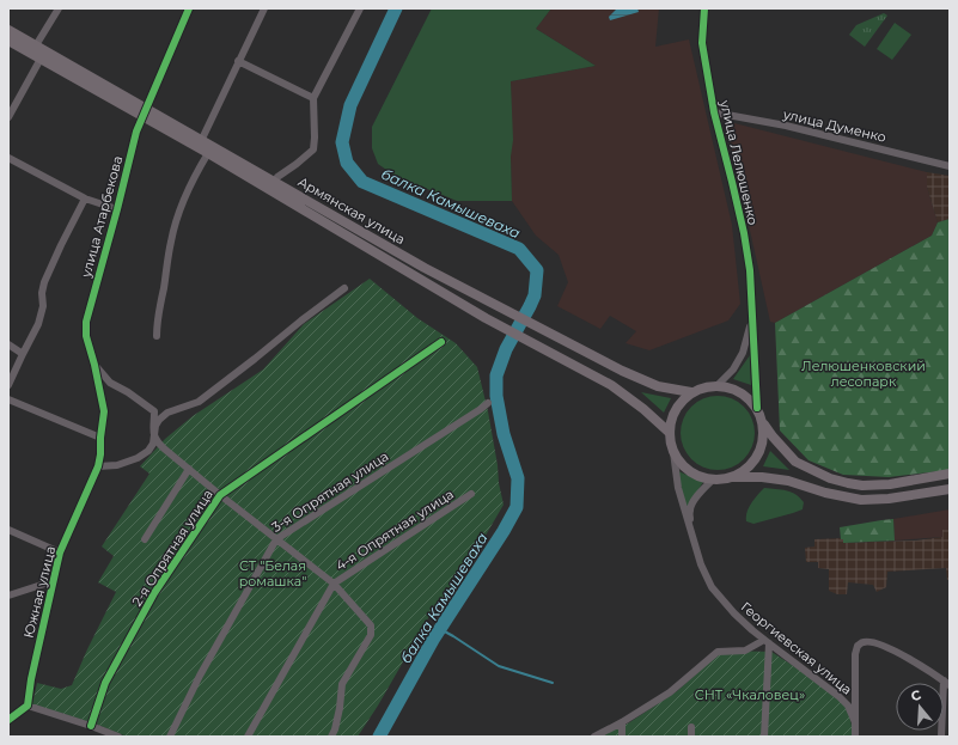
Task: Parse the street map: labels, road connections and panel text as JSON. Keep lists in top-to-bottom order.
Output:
{
  "streets": {
    "main road": ["Армянская улица"],
    "street": [
      "улица Думенко",
      "улица Лелюшенко",
      "улица Атарбекова",
      "3-я Опрятная улица",
      "4-я Опрятная улица",
      "2-я Опрятная улица",
      "Южная улица",
      "Георгиевская улица"
    ]
  },
  "crossings": [
    ["улица Думенко", "улица Лелюшенко"],
    ["улица Лелюшенко", "Армянская улица"],
    ["Армянская улица", "улица Атарбекова"],
    ["улица Атарбекова", "Южная улица"]
  ],
  "water": ["балка Камышеваха"],
  "parks": ["Лелюшенковский лесопарк", "СТ \"Белая ромашка\"", "СНТ «Чкаловец»"],
  "north": "top"
}
